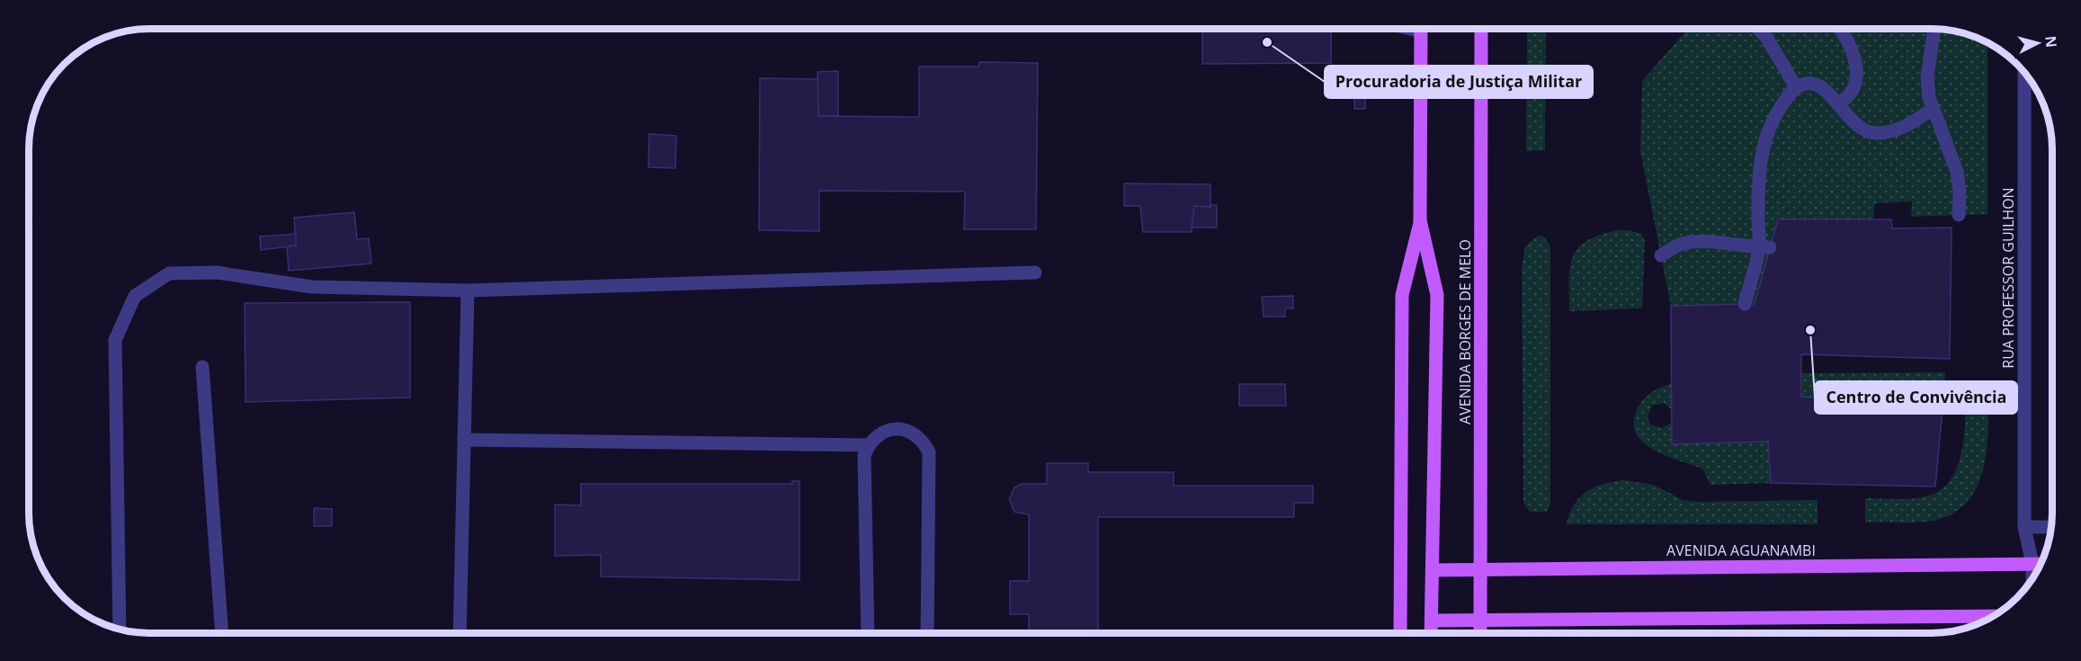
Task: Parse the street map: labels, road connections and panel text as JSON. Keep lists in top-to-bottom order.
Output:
{
  "streets": {
    "main road": ["AVENIDA BORGES DE MELO", "AVENIDA AGUANAMBI"],
    "street": ["RUA PROFESSOR GUILHON"]
  },
  "crossings": [
    ["RUA PROFESSOR GUILHON", "AVENIDA AGUANAMBI"],
    ["AVENIDA BORGES DE MELO", "AVENIDA AGUANAMBI"]
  ],
  "places": ["Procuradoria de Justiça Militar", "Centro de Convivência"],
  "north": "right"
}
